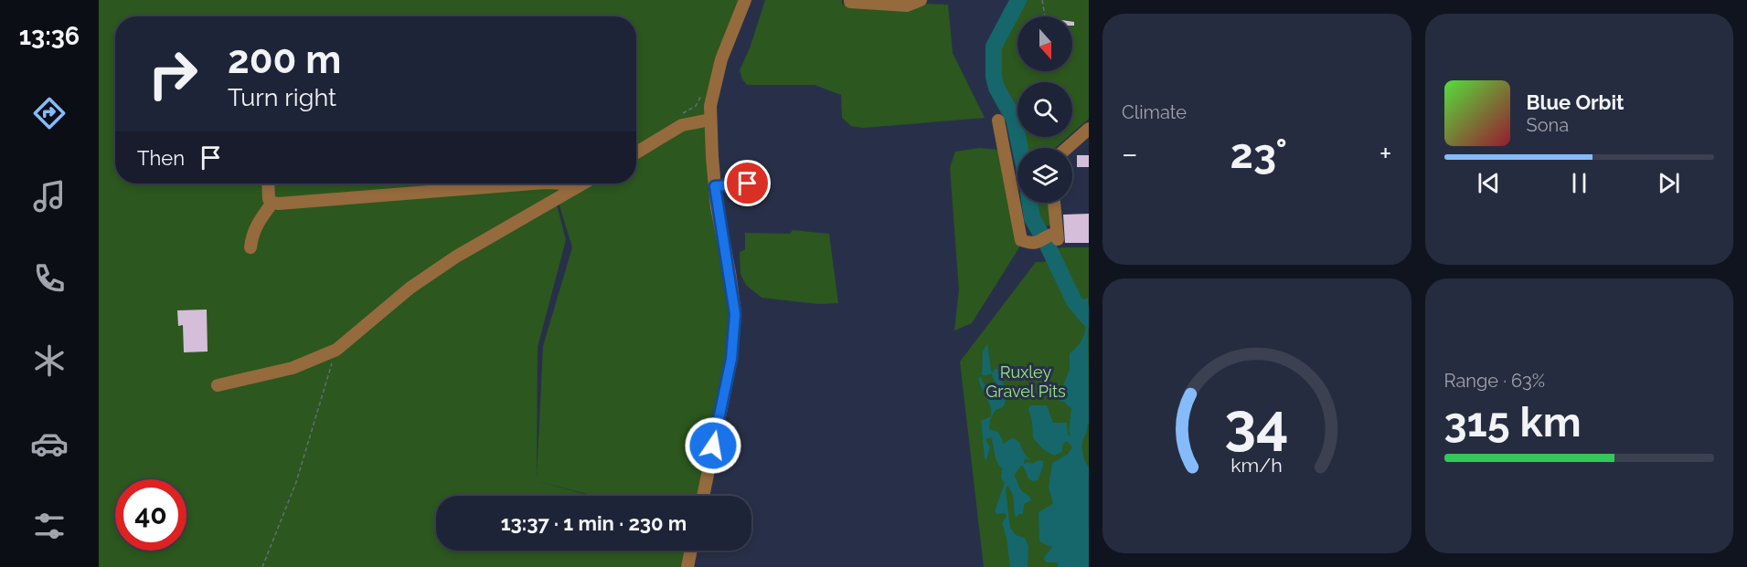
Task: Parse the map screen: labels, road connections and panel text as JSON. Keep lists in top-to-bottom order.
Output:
{
  "parks": ["Ruxley Gravel Pits"],
  "north": "bottom",
  "page": {
    "tabs": "13:36",
    "tile": [
      "Climate",
      ["Range · 63%", "315 km"]
    ],
    "turn": ["200 m", "Turn right"],
    "song": ["Blue Orbit", "Sona"],
    "then": "Then",
    "heat": ["−", "23°", "+"],
    "limit": "40",
    "trip": "13:37 · 1 min · 230 m",
    "gauge": ["34", "km/h"]
  }
}
